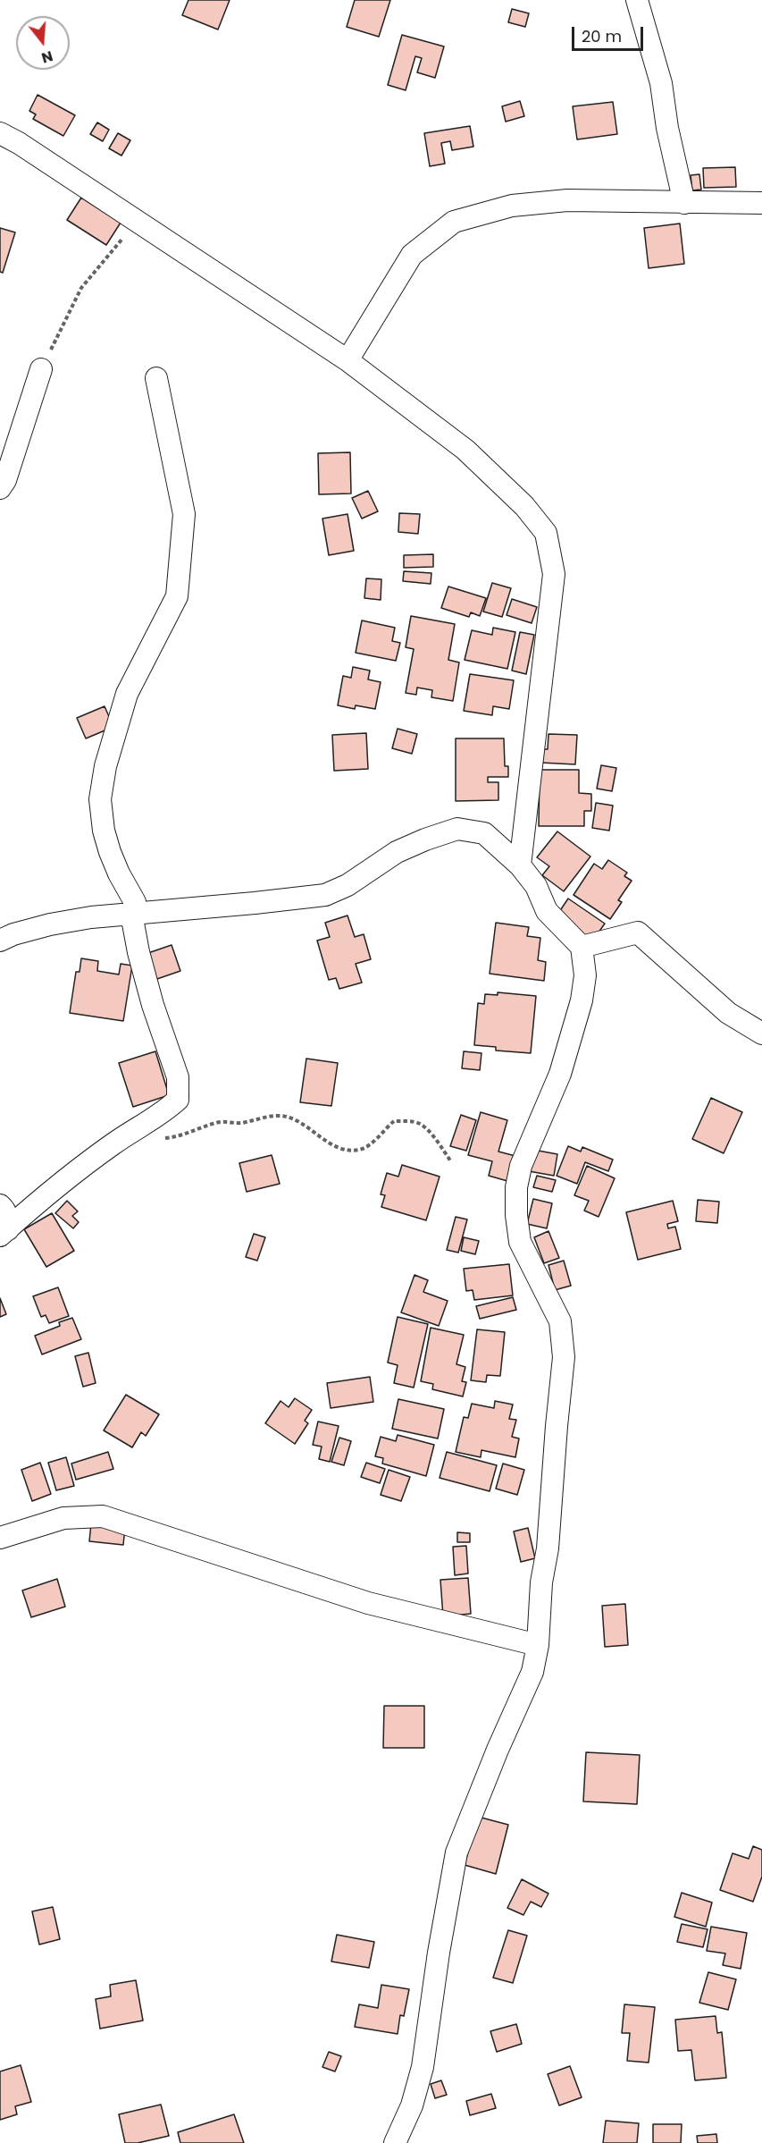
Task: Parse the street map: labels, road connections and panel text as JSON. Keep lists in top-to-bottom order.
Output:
{
  "scale_bar": "20 m",
  "north": "bottom"
}
